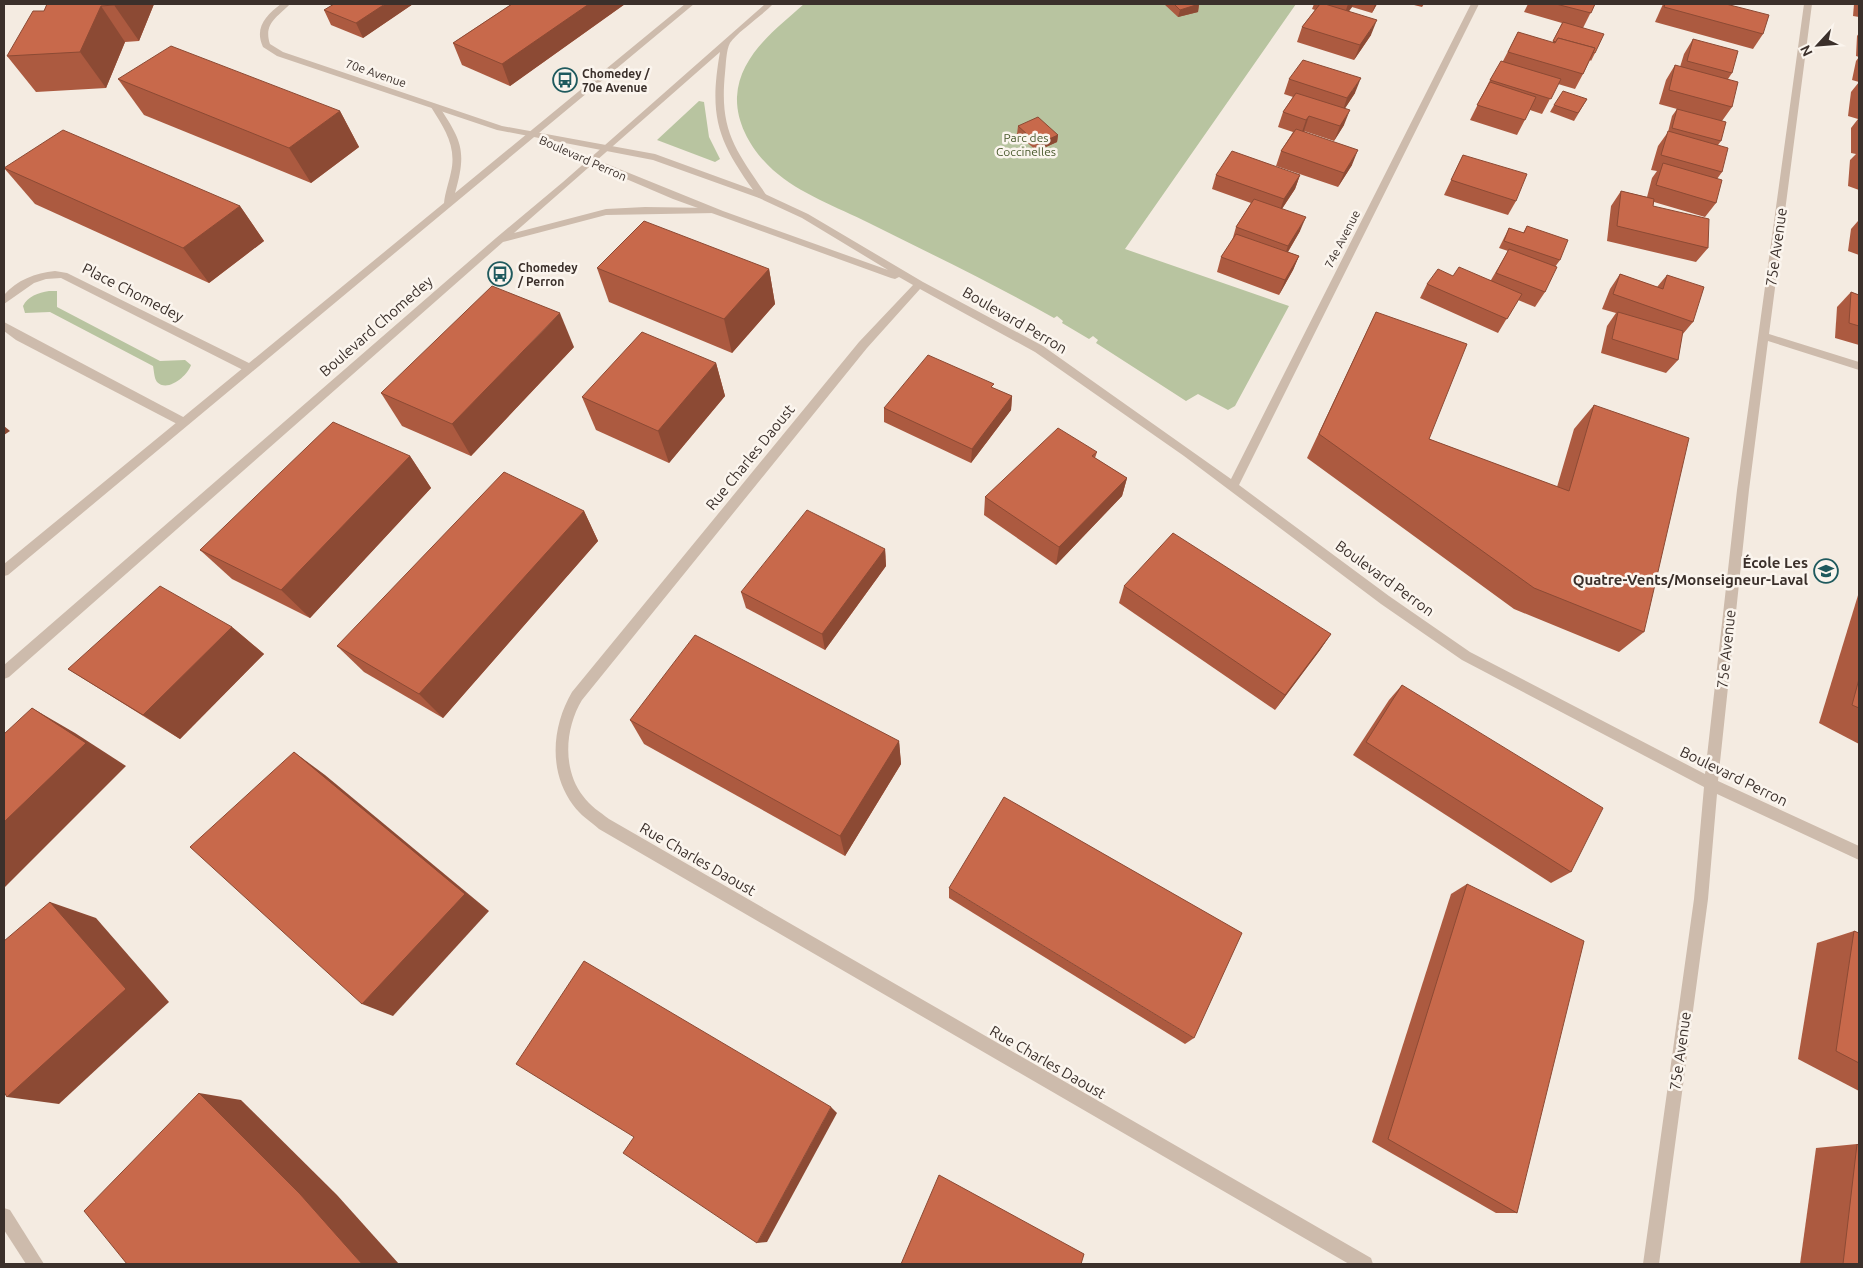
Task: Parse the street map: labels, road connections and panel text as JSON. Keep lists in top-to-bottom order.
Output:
{
  "streets": {
    "street": [
      "70e Avenue",
      "Boulevard Perron",
      "74e Avenue",
      "75e Avenue",
      "Place Chomedey",
      "Boulevard Chomedey",
      "Rue Charles Daoust"
    ]
  },
  "crossings": [
    ["70e Avenue", "Boulevard Perron"],
    ["Boulevard Perron", "74e Avenue"],
    ["Boulevard Perron", "75e Avenue"],
    ["Boulevard Perron", "Boulevard Chomedey"],
    ["Boulevard Perron", "Rue Charles Daoust"]
  ],
  "parks": ["Parc des Coccinelles"],
  "places": {
    "bus stop": ["Chomedey / 70e Avenue", "Chomedey / Perron"],
    "school or university": ["École Les Quatre-Vents/Monseigneur-Laval"]
  },
  "north": "bottom left"
}
